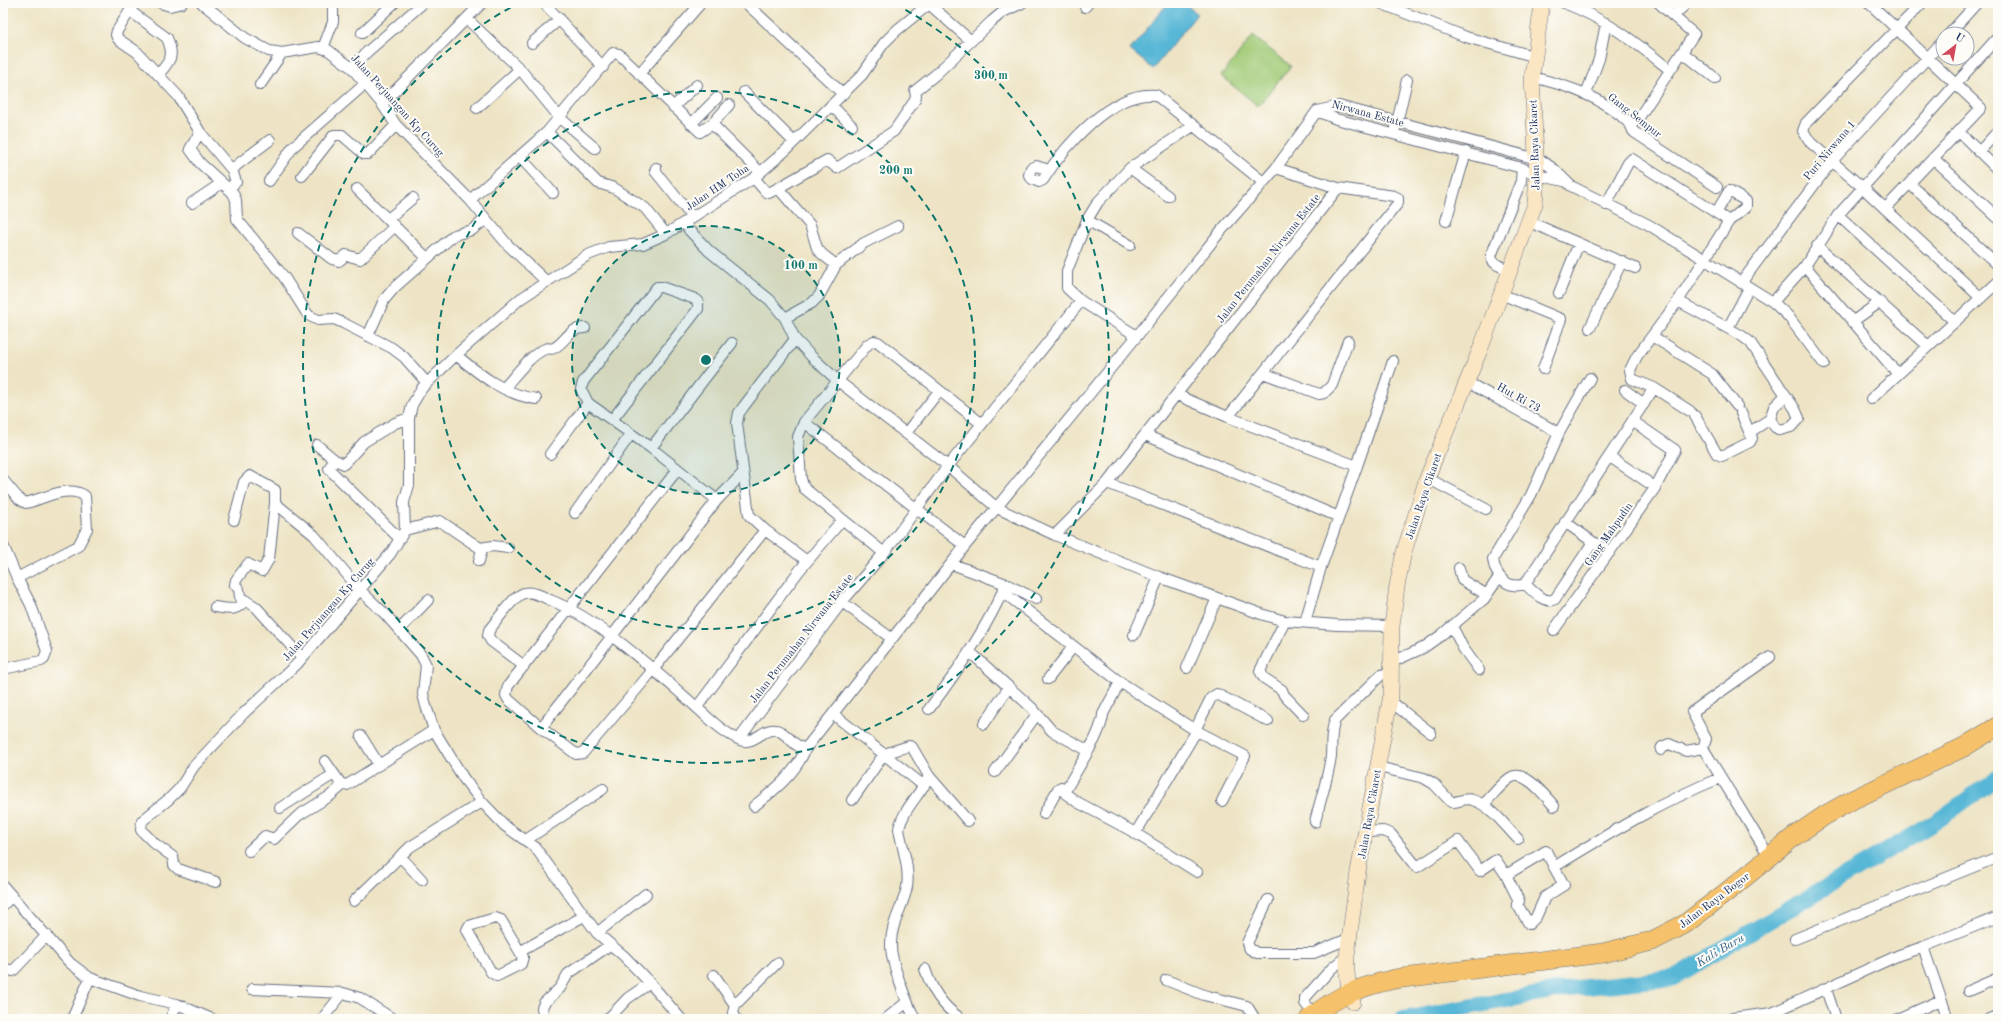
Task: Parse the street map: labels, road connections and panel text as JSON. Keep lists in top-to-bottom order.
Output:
{
  "streets": {
    "highway": ["Jalan Raya Bogor"],
    "main road": ["Jalan Raya Cikaret"],
    "street": [
      "Jalan Perjuangan Kp Curug",
      "Nirwana Estate",
      "Gang Sempur",
      "Puri Nirwana 1",
      "Jalan HM Toha",
      "Jalan Perumahan Nirwana Estate",
      "Hut Ri 73",
      "Gang Mahpudin"
    ]
  },
  "crossings": [
    ["Jalan Perjuangan Kp Curug", "Jalan HM Toha"],
    ["Nirwana Estate", "Jalan Raya Cikaret"],
    ["Gang Sempur", "Jalan Raya Cikaret"],
    ["Jalan Raya Cikaret", "Hut Ri 73"],
    ["Jalan Raya Cikaret", "Jalan Raya Bogor"]
  ],
  "water": ["Kali Baru"],
  "north": "top right",
  "rings": ["300 m", "200 m", "100 m"]
}
